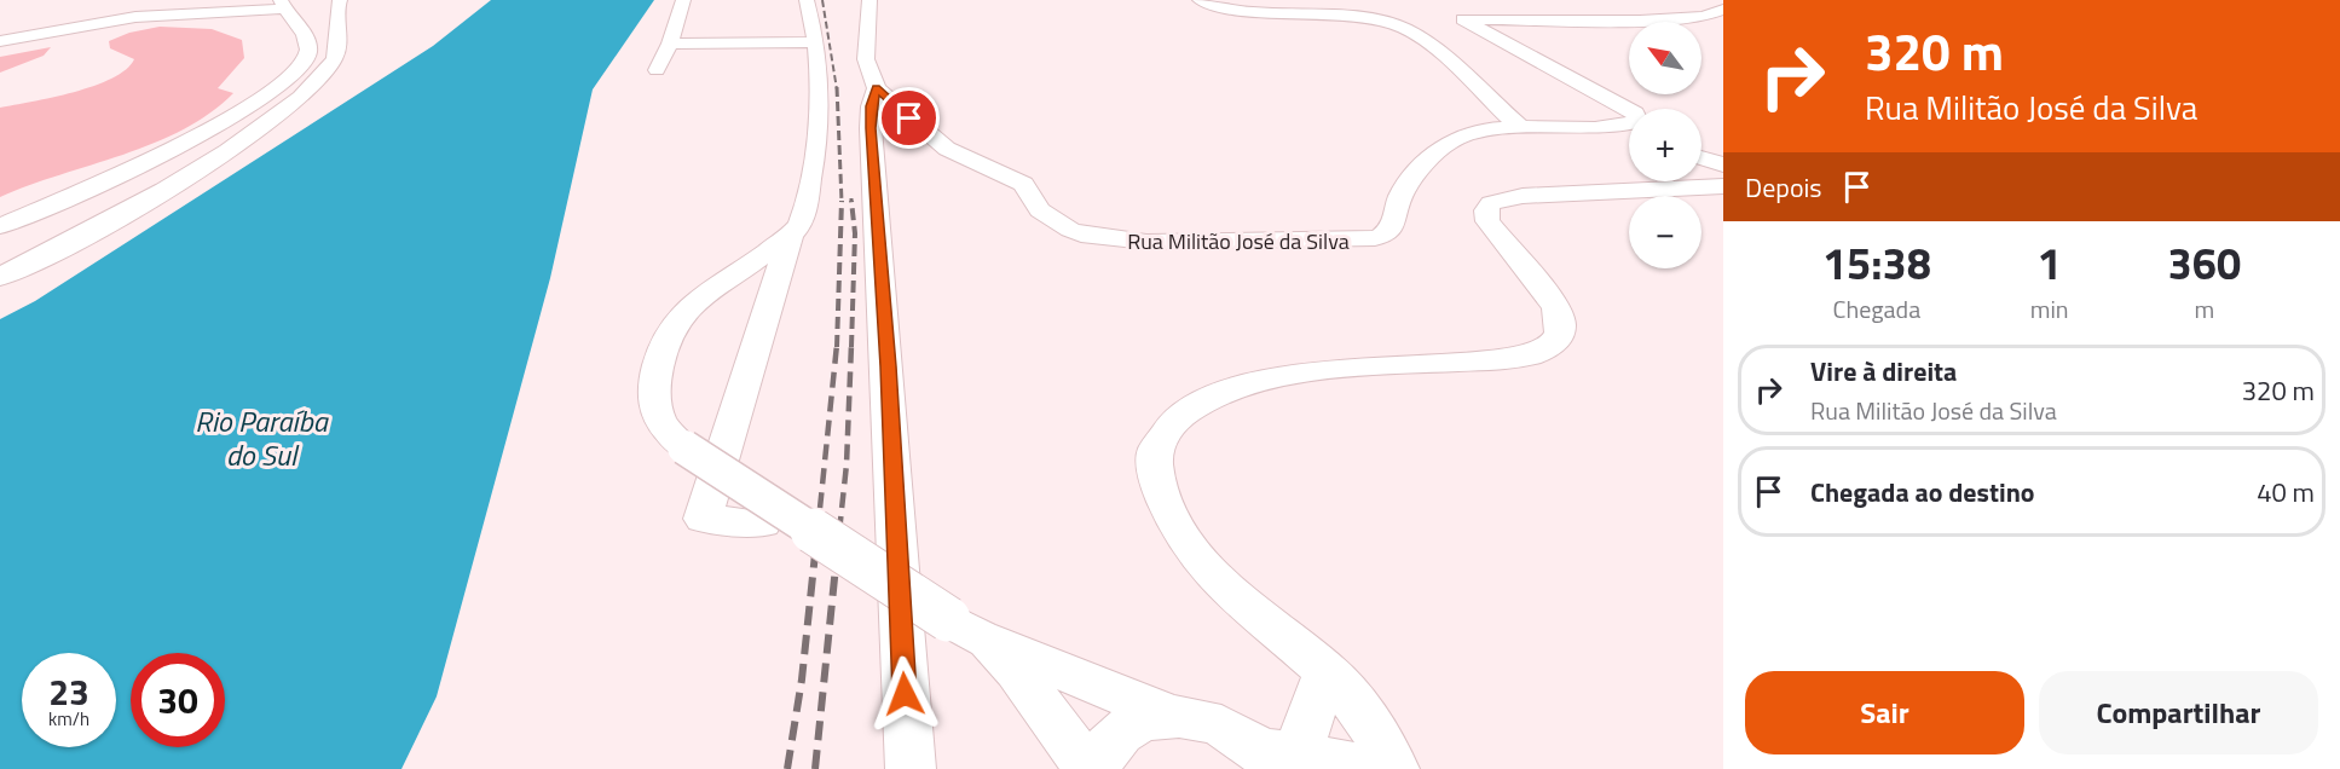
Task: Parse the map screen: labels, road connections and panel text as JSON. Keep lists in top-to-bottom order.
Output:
{
  "streets": {
    "street": ["Rua Militão José da Silva"]
  },
  "water": ["Rio Paraíba do Sul"],
  "north": "top left",
  "page": {
    "turn": ["320 m", "Rua Militão José da Silva"],
    "map_buttons": ["+", "−"],
    "then": "Depois",
    "eta": [
      "15:38",
      "Chegada",
      "1",
      "min",
      "360",
      "m"
    ],
    "list": [
      {
        "name": "Vire à direita",
        "note": "Rua Militão José da Silva",
        "value": "320 m"
      },
      {
        "name": "Chegada ao destino",
        "value": "40 m"
      }
    ],
    "speed": "23 km/h",
    "limit": "30",
    "buttons": ["Sair", "Compartilhar"]
  }
}
